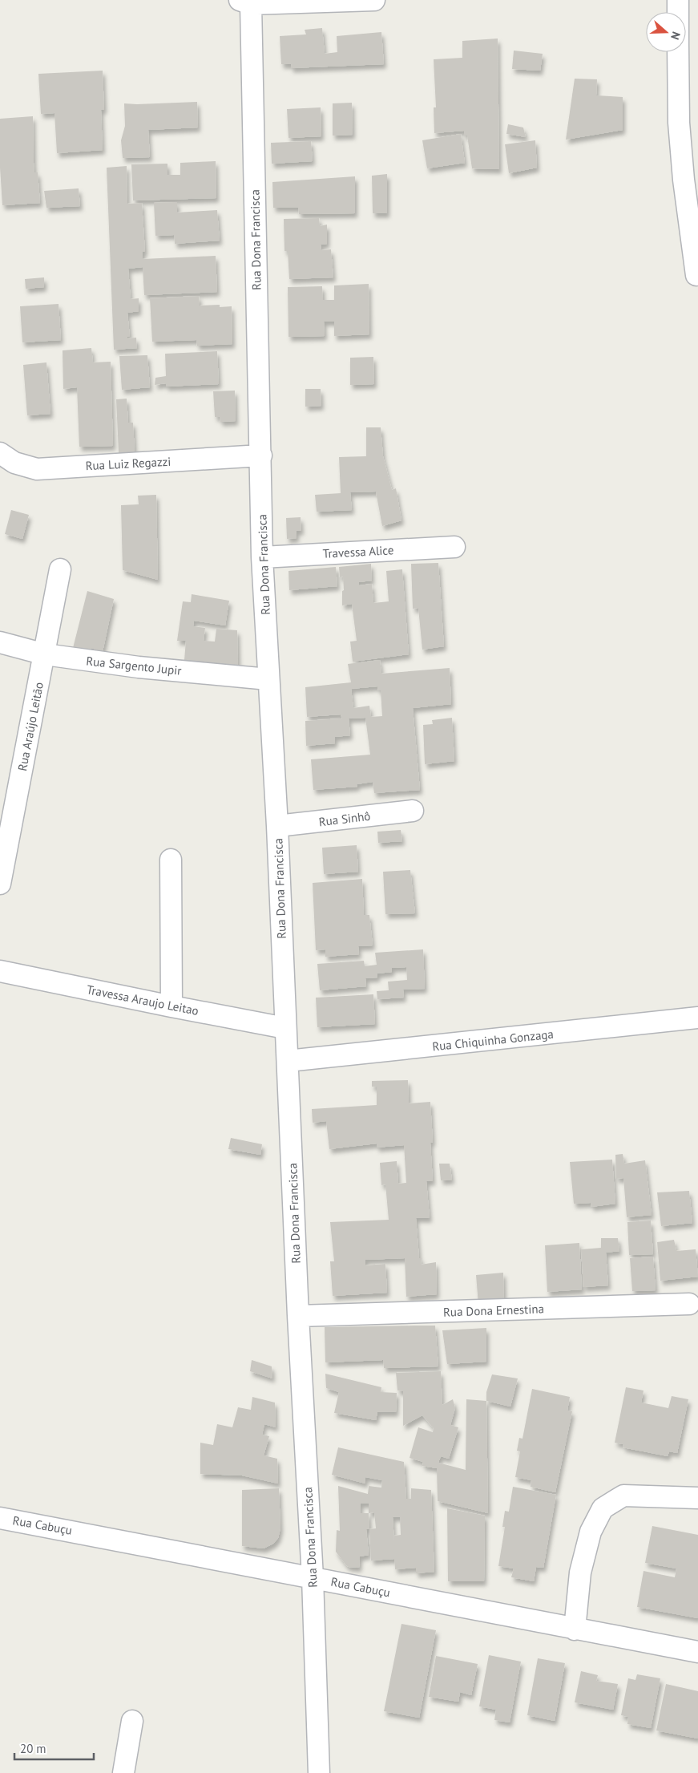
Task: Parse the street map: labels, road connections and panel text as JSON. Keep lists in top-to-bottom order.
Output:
{
  "streets": {
    "street": [
      "Rua Dona Francisca",
      "Rua Luiz Regazzi",
      "Travessa Alice",
      "Rua Sargento Jupir",
      "Rua Araújo Leitão",
      "Rua Sinhô",
      "Travessa Araujo Leitao",
      "Rua Chiquinha Gonzaga",
      "Rua Dona Ernestina",
      "Rua Cabuçu"
    ]
  },
  "crossings": [
    ["Rua Dona Francisca", "Rua Luiz Regazzi"],
    ["Rua Dona Francisca", "Travessa Alice"],
    ["Rua Dona Francisca", "Rua Sargento Jupir"],
    ["Rua Dona Francisca", "Rua Sinhô"],
    ["Rua Dona Francisca", "Travessa Araujo Leitao"],
    ["Rua Dona Francisca", "Rua Chiquinha Gonzaga"],
    ["Rua Dona Francisca", "Rua Dona Ernestina"],
    ["Rua Dona Francisca", "Rua Cabuçu"],
    ["Rua Sargento Jupir", "Rua Araújo Leitão"]
  ],
  "scale_bar": "20 m",
  "north": "right"
}
